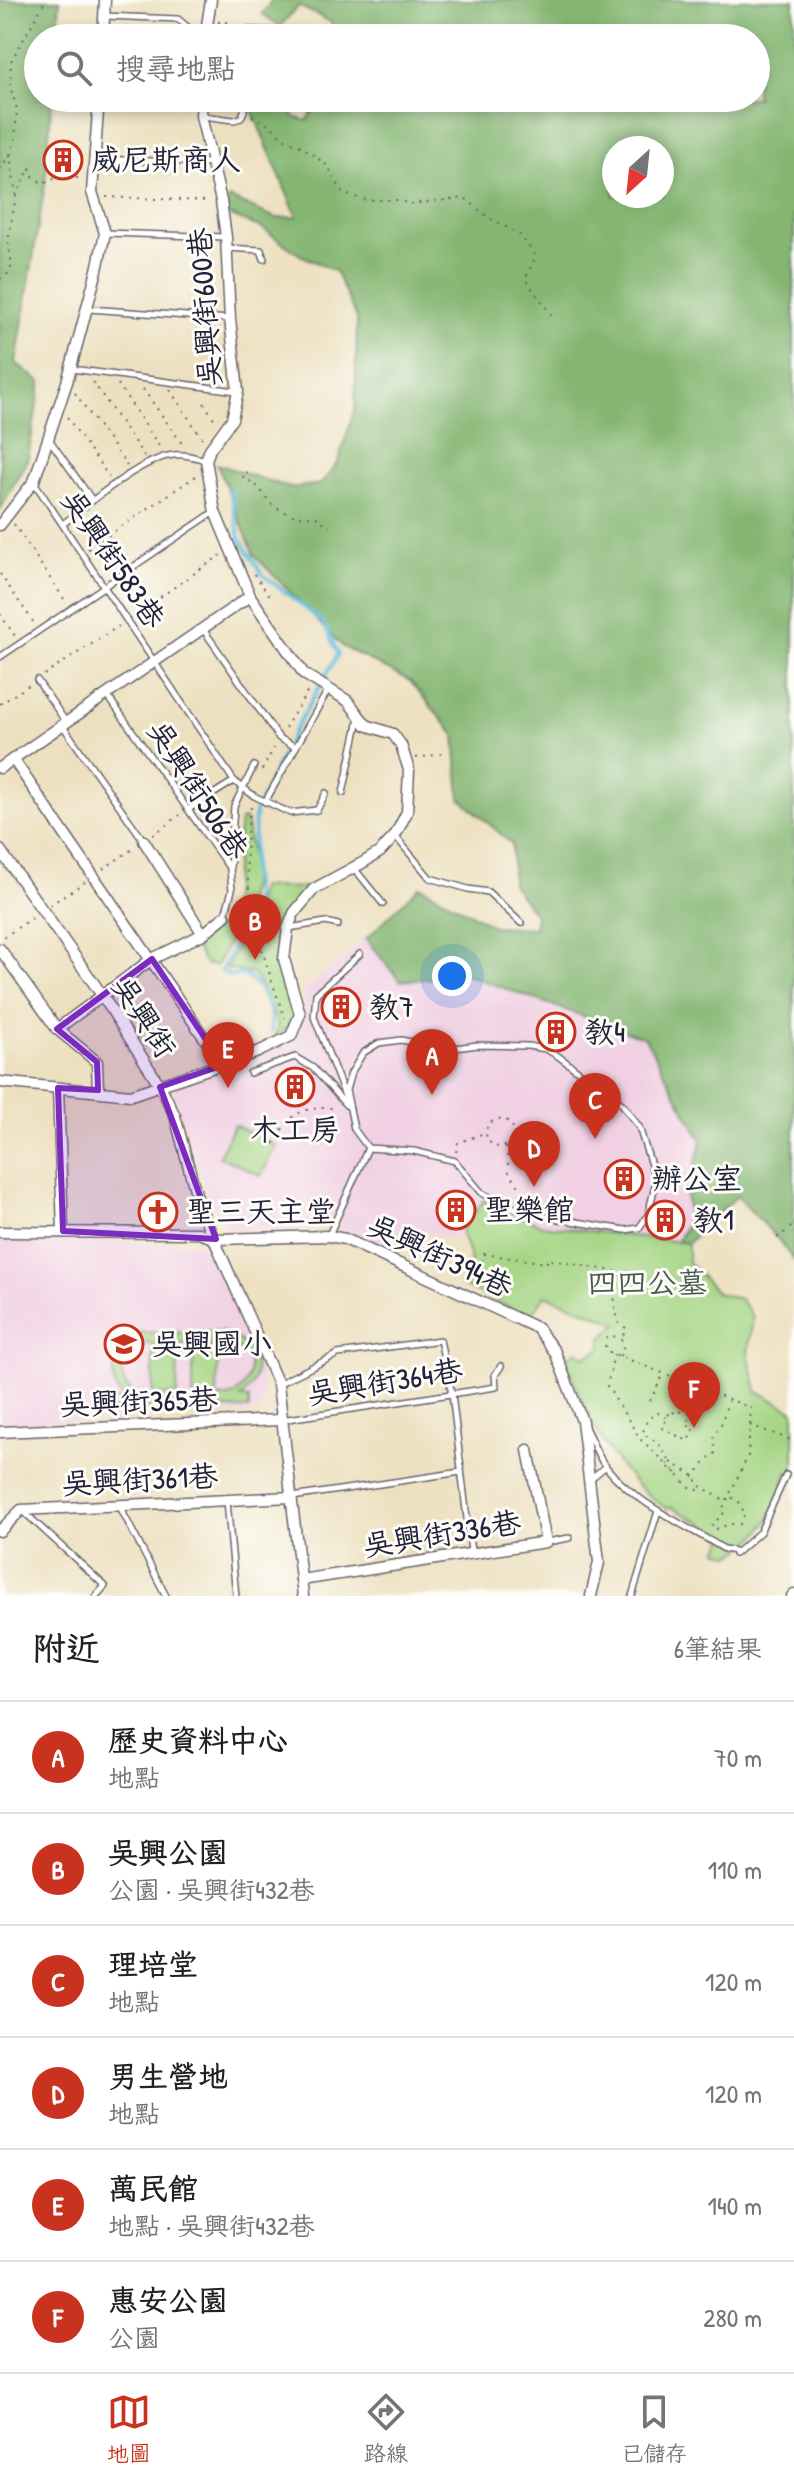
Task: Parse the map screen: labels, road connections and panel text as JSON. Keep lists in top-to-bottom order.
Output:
{
  "streets": {
    "street": [
      "吳興街600巷",
      "吳興街",
      "吳興街394巷",
      "吳興街365巷",
      "吳興街361巷",
      "吳興街336巷"
    ],
    "lane": ["吳興街583巷", "吳興街506巷", "吳興街364巷"]
  },
  "crossings": [
    ["吳興街", "吳興街394巷"],
    ["吳興街", "吳興街364巷"],
    ["吳興街", "吳興街365巷"],
    ["吳興街", "吳興街361巷"],
    ["吳興街", "吳興街336巷"],
    ["吳興街364巷", "吳興街365巷"]
  ],
  "parks": ["四四公墓"],
  "places": {
    "building": [
      "威尼斯商人",
      "教7",
      "教4",
      "木工房",
      "辦公室",
      "聖樂館",
      "教1"
    ],
    "church": ["聖三天主堂"],
    "school or university": ["吳興國小"]
  },
  "north": "bottom left",
  "page": {
    "search": "搜尋地點",
    "pins": [
      "B",
      "E",
      "A",
      "C",
      "D",
      "F"
    ],
    "heading": ["附近", "6筆結果"],
    "list": [
      {
        "mark": "A",
        "name": "歷史資料中心",
        "note": "地點",
        "value": "70 m"
      },
      {
        "mark": "B",
        "name": "吳興公園",
        "note": "公園 · 吳興街432巷",
        "value": "110 m"
      },
      {
        "mark": "C",
        "name": "理培堂",
        "note": "地點",
        "value": "120 m"
      },
      {
        "mark": "D",
        "name": "男生營地",
        "note": "地點",
        "value": "120 m"
      },
      {
        "mark": "E",
        "name": "萬民館",
        "note": "地點 · 吳興街432巷",
        "value": "140 m"
      },
      {
        "mark": "F",
        "name": "惠安公園",
        "note": "公園",
        "value": "280 m"
      }
    ],
    "nav": ["地圖", "路線", "已儲存"]
  }
}
